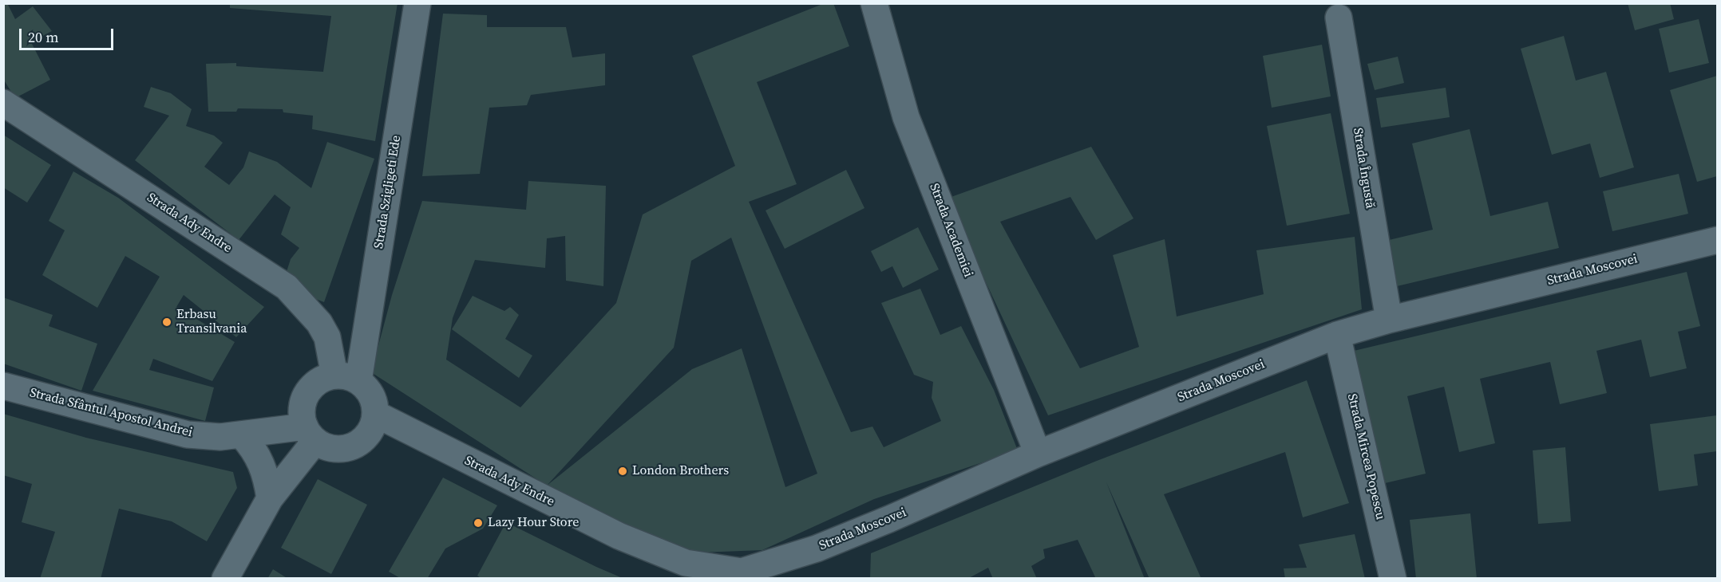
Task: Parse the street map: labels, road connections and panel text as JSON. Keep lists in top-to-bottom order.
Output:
{
  "streets": {
    "street": [
      "Strada Îngustă",
      "Strada Szigligeti Ede",
      "Strada Ady Endre",
      "Strada Academiei",
      "Strada Moscovei",
      "Strada Sfântul Apostol Andrei",
      "Strada Mircea Popescu"
    ]
  },
  "crossings": [
    ["Strada Îngustă", "Strada Moscovei"],
    ["Strada Szigligeti Ede", "Strada Ady Endre"],
    ["Strada Szigligeti Ede", "Strada Sfântul Apostol Andrei"],
    ["Strada Ady Endre", "Strada Moscovei"],
    ["Strada Ady Endre", "Strada Sfântul Apostol Andrei"],
    ["Strada Academiei", "Strada Moscovei"],
    ["Strada Moscovei", "Strada Mircea Popescu"]
  ],
  "places": ["Erbasu Transilvania", "London Brothers", "Lazy Hour Store"],
  "scale_bar": "20 m"
}
